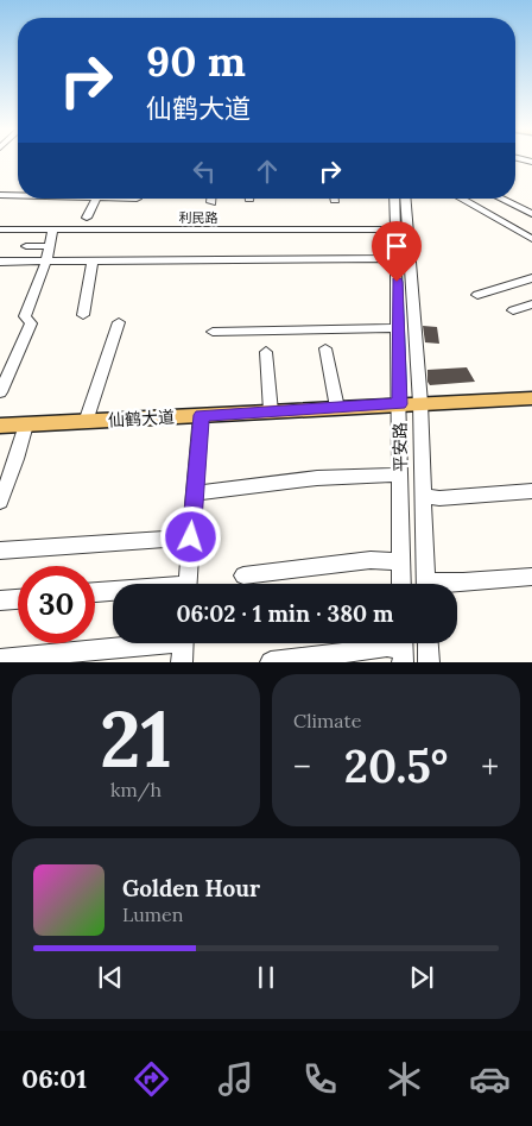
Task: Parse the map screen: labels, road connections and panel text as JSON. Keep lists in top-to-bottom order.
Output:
{
  "streets": {
    "main road": ["仙鹤大道"],
    "street": ["利民路", "平安路"]
  },
  "crossings": [
    ["利民路", "平安路"],
    ["仙鹤大道", "平安路"]
  ],
  "page": {
    "turn": ["90 m", "仙鹤大道"],
    "limit": "30",
    "trip": "06:02 · 1 min · 380 m",
    "tile": [
      ["21", "km/h"],
      "Climate"
    ],
    "heat": ["−", "20.5°", "+"],
    "song": ["Golden Hour", "Lumen"],
    "tabs": "06:01"
  }
}
